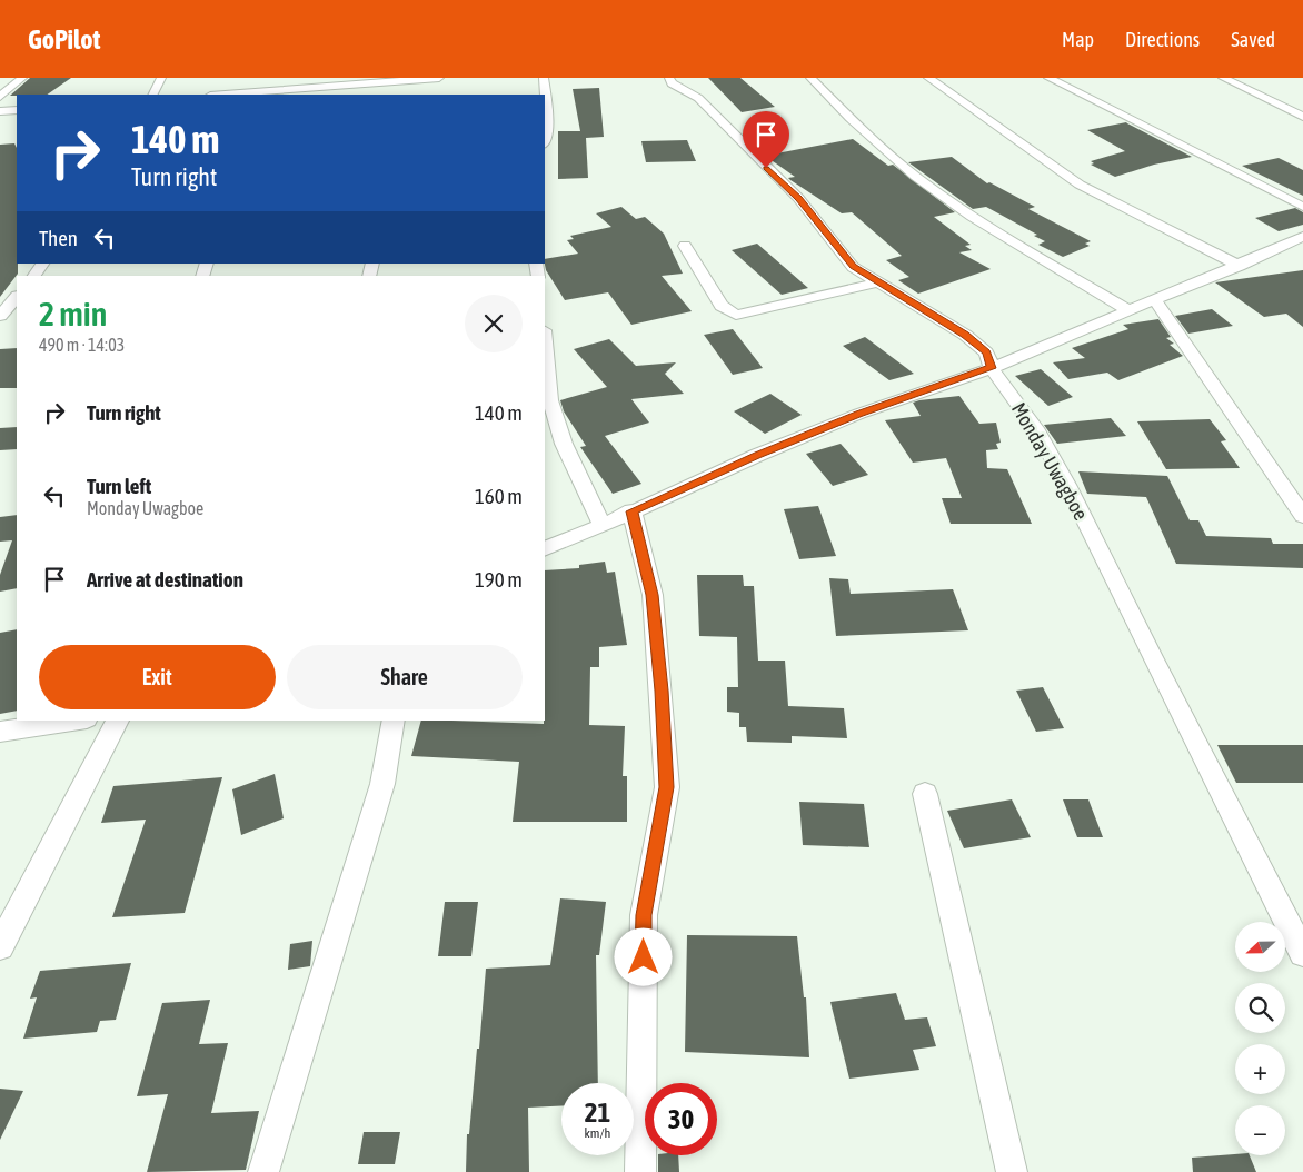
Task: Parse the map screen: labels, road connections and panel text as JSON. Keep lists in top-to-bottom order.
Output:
{
  "streets": {
    "street": ["Monday Uwagboe"]
  },
  "north": "left",
  "page": {
    "header": "GoPilot",
    "nav": ["Map", "Directions", "Saved"],
    "turn": ["140 m", "Turn right"],
    "then": "Then",
    "heading": ["2 min", "490 m · 14:03"],
    "list": [
      {
        "name": "Turn right",
        "value": "140 m"
      },
      {
        "name": "Turn left",
        "note": "Monday Uwagboe",
        "value": "160 m"
      },
      {
        "name": "Arrive at destination",
        "value": "190 m"
      }
    ],
    "buttons": ["Exit", "Share"],
    "map_buttons": ["+", "−"],
    "speed": "21 km/h",
    "limit": "30"
  }
}
